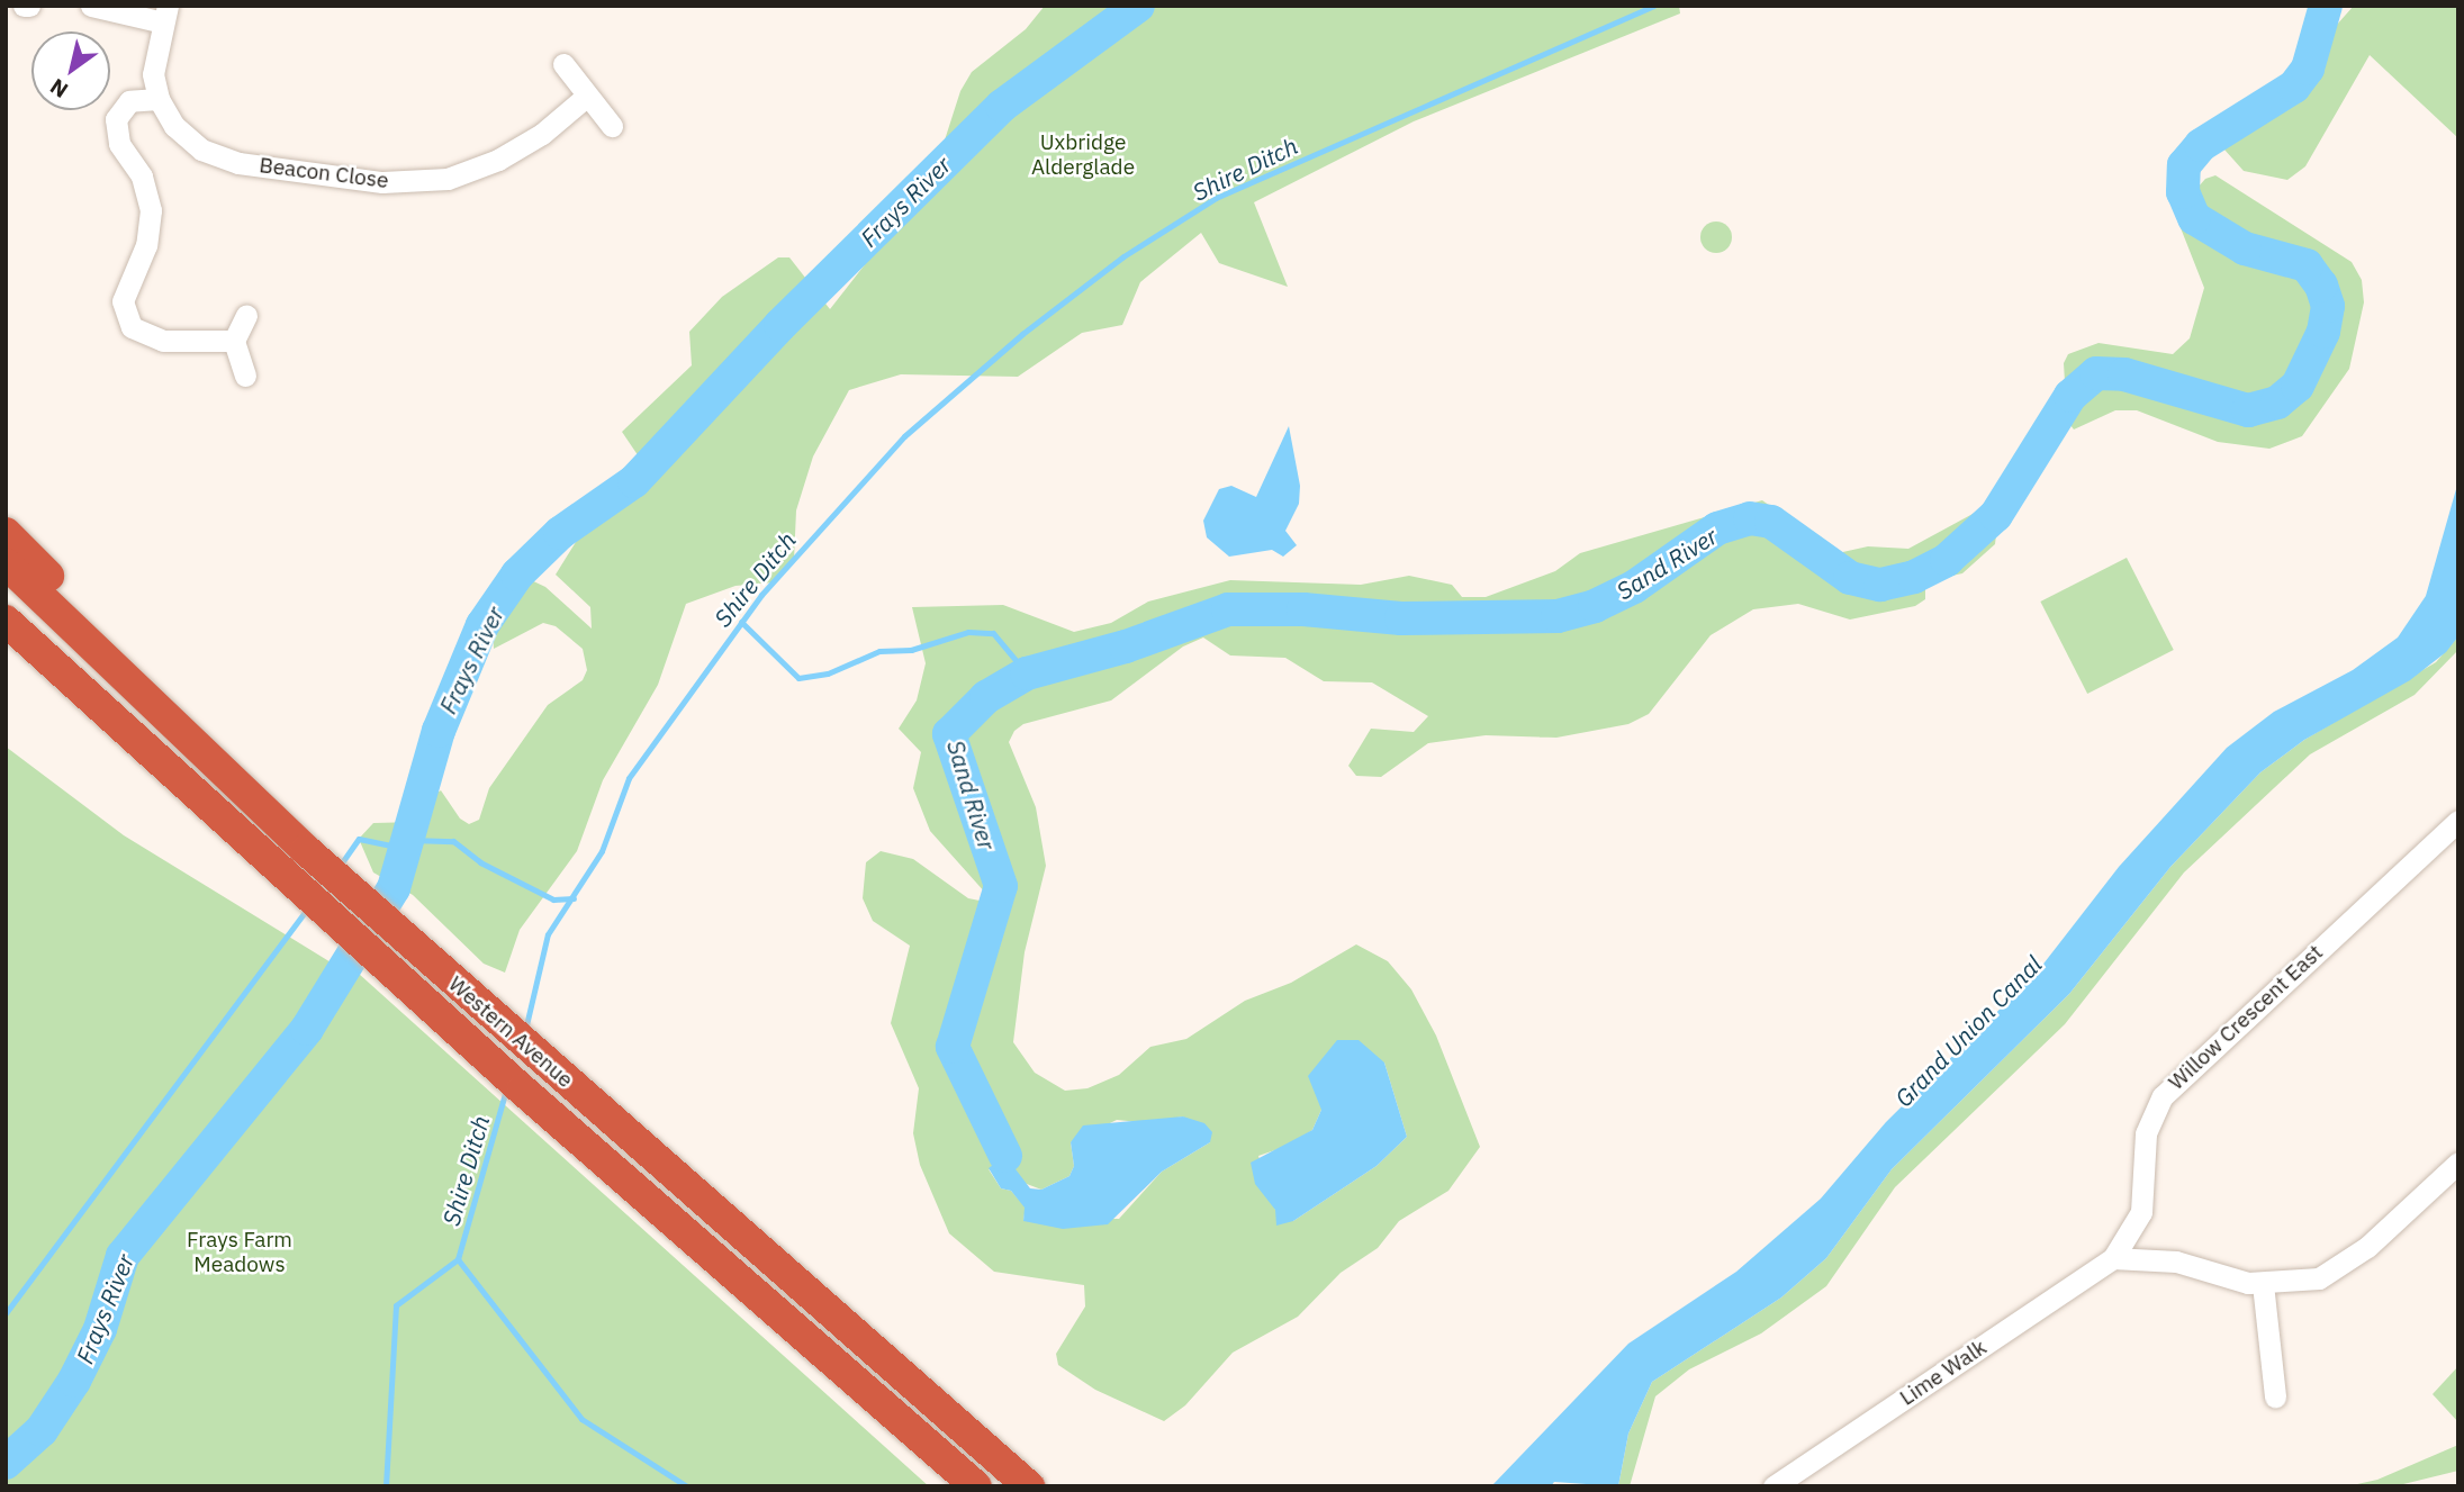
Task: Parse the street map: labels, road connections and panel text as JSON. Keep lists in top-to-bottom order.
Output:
{
  "streets": {
    "highway": ["Western Avenue"],
    "street": ["Beacon Close", "Willow Crescent East", "Lime Walk"]
  },
  "crossings": [
    ["Willow Crescent East", "Lime Walk"]
  ],
  "water": [
    "Shire Ditch",
    "Frays River",
    "Sand River",
    "Grand Union Canal"
  ],
  "parks": ["Uxbridge Alderglade", "Frays Farm Meadows"],
  "north": "bottom left"
}
